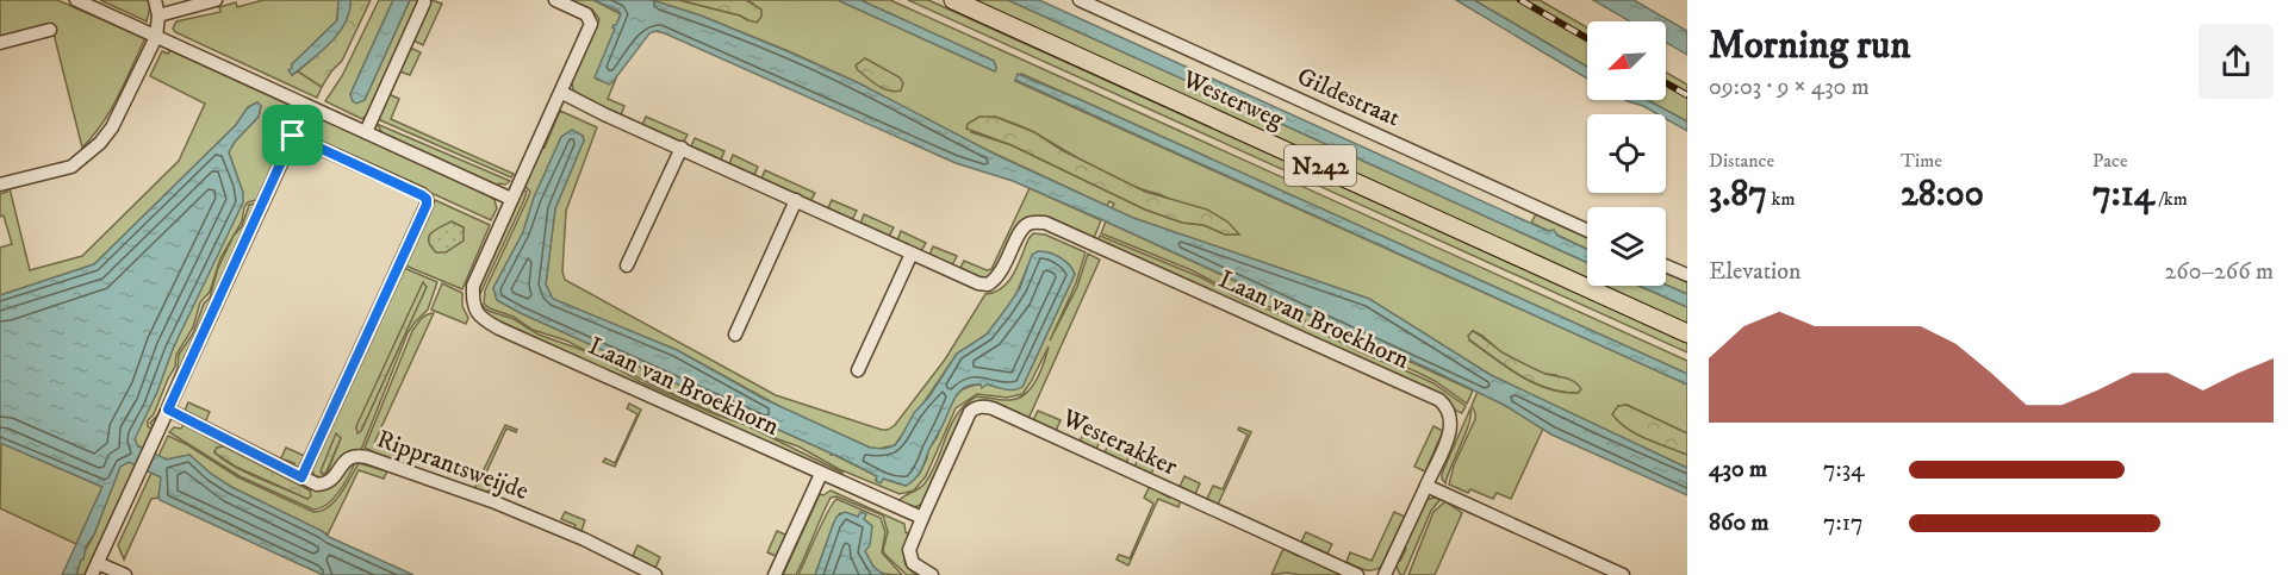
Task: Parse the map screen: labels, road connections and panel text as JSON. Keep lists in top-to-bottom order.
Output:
{
  "streets": {
    "main road": ["Westerweg", "N242"],
    "street": [
      "Gildestraat",
      "Laan van Broekhorn",
      "Westerakker",
      "Ripprantsweijde"
    ]
  },
  "crossings": [
    ["Laan van Broekhorn", "Westerakker"]
  ],
  "north": "bottom left",
  "page": {
    "heading": ["Morning run", "09:03 · 9 × 430 m"],
    "stats": [
      ["Distance", "3.87 km"],
      ["Time", "28:00"],
      ["Pace", "7:14 /km"]
    ],
    "chart": ["Elevation", "260–266 m"],
    "list": [
      {
        "name": "430 m",
        "note": "7:34"
      },
      {
        "name": "860 m",
        "note": "7:17"
      }
    ]
  }
}
